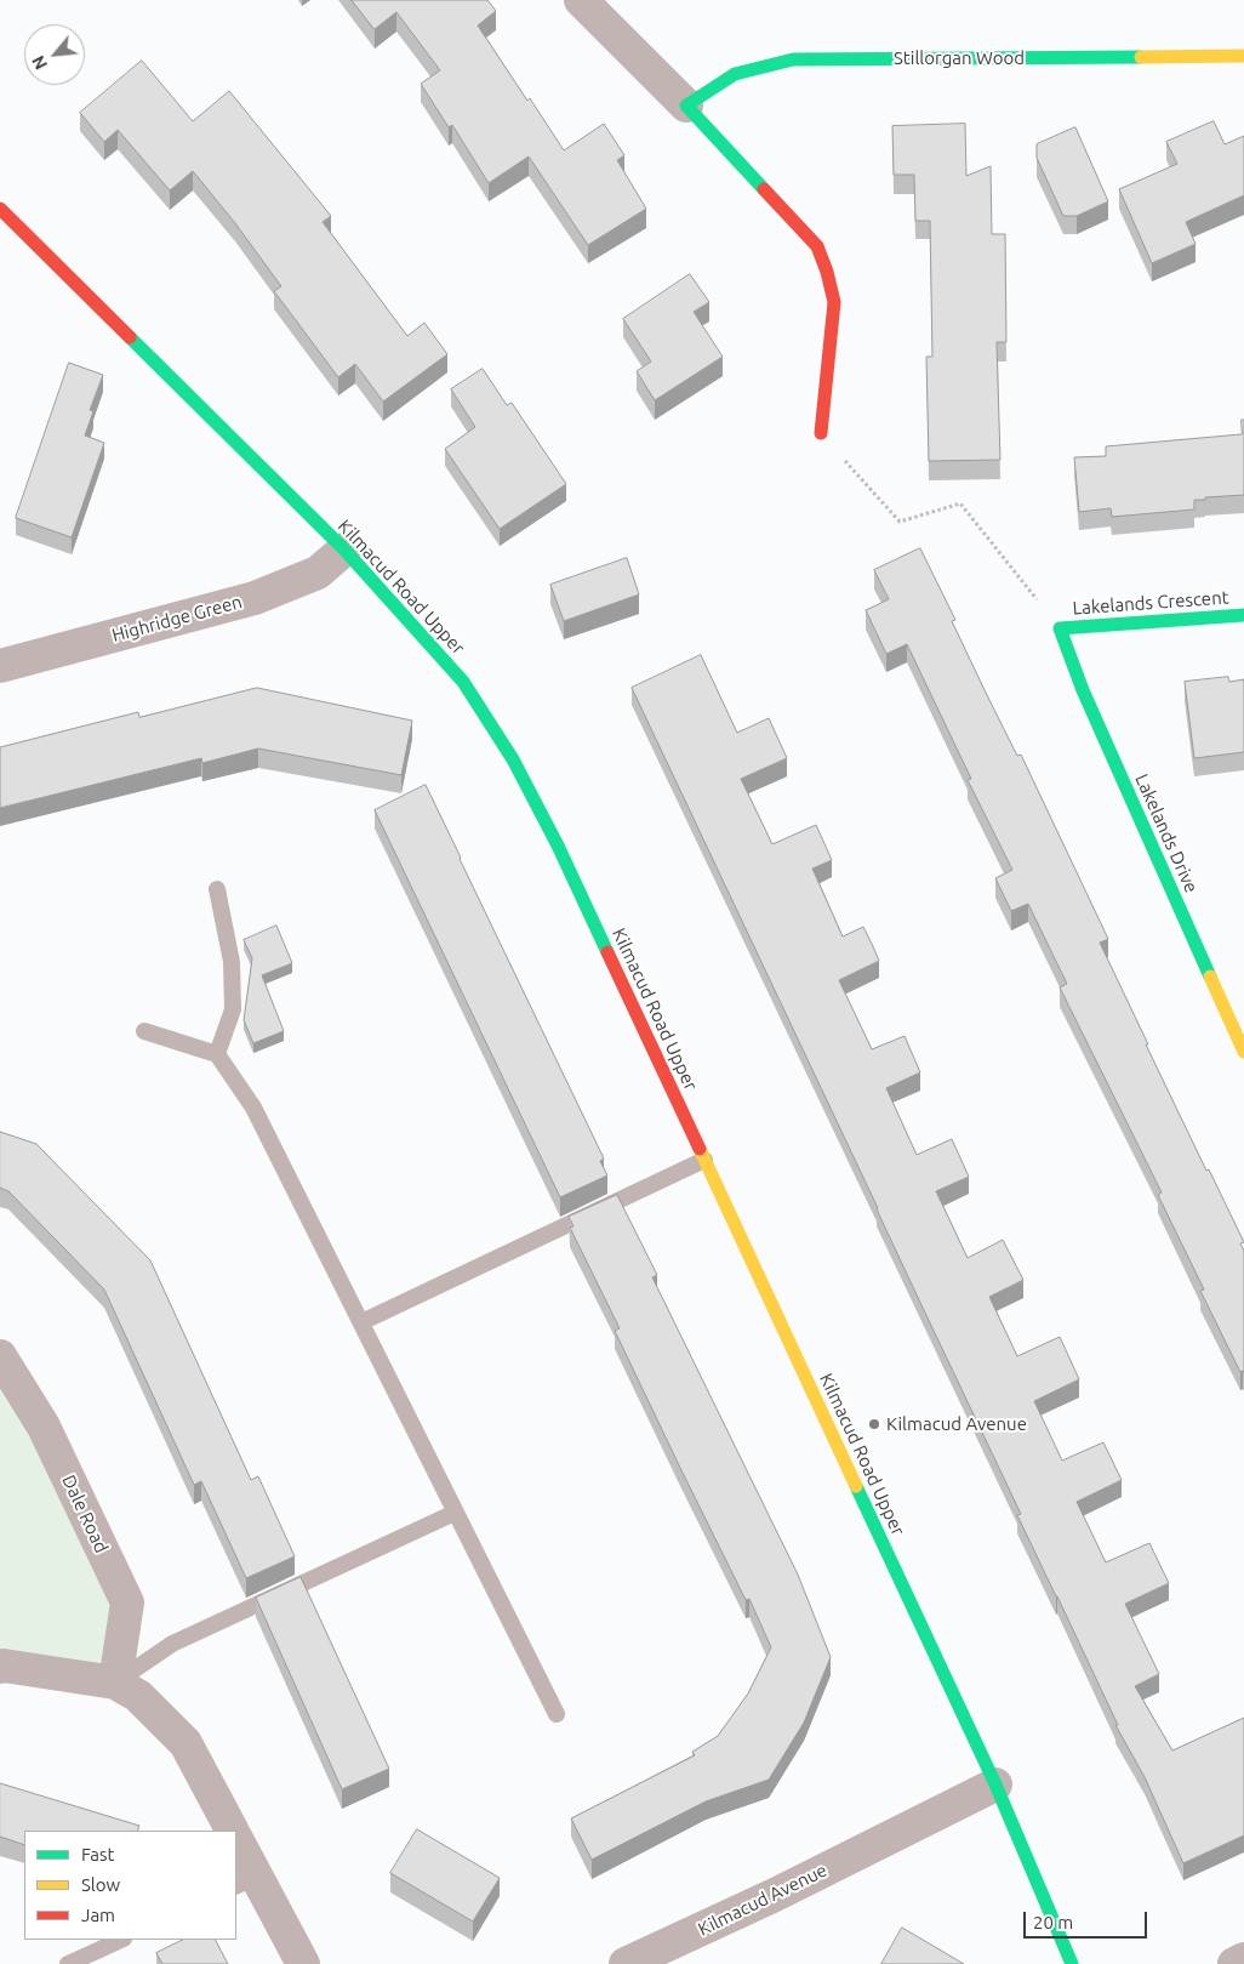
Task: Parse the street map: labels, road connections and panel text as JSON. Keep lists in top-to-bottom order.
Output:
{
  "streets": {
    "street": [
      "Stillorgan Wood",
      "Kilmacud Road Upper",
      "Lakelands Crescent",
      "Highridge Green",
      "Lakelands Drive",
      "Dale Road",
      "Kilmacud Avenue"
    ]
  },
  "crossings": [
    ["Kilmacud Road Upper", "Highridge Green"],
    ["Kilmacud Road Upper", "Kilmacud Avenue"],
    ["Lakelands Crescent", "Lakelands Drive"]
  ],
  "places": ["Kilmacud Avenue"],
  "legend": ["Fast", "Slow", "Jam"],
  "scale_bar": "20 m",
  "north": "bottom left"
}
